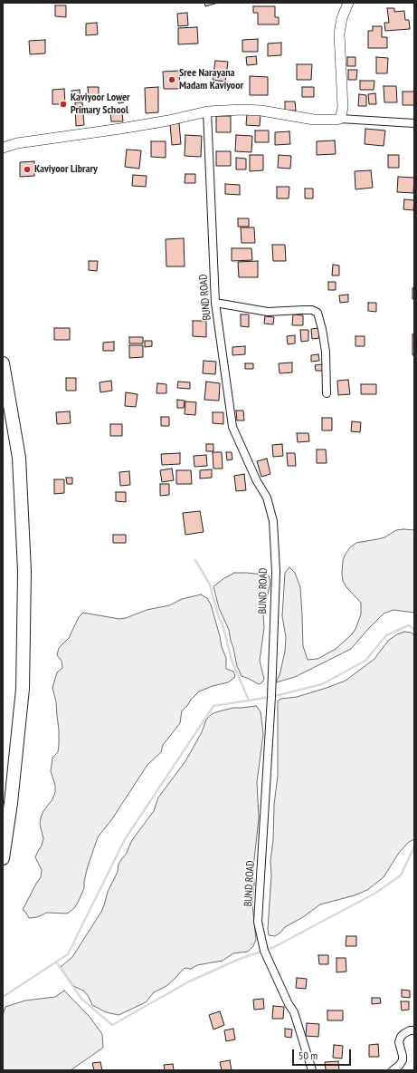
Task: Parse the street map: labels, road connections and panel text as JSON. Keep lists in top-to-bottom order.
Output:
{
  "streets": {
    "street": ["BUND ROAD"]
  },
  "places": ["Sree Narayana Madam Kaviyoor", "Kaviyoor Lower Primary School", "Kaviyoor Library"],
  "scale_bar": "50 m"
}
